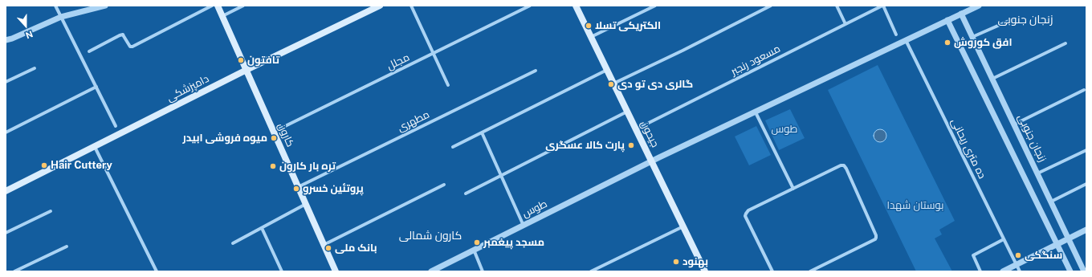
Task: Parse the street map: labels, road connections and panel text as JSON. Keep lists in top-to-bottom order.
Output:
{
  "streets": {
    "main road": ["دامپزشکی", "جیحون", "کارون"],
    "street": [
      "مسعود رنجبر",
      "مجلل",
      "مطهری",
      "زنجان جنوبی",
      "ده متری ریحانی",
      "طوس"
    ]
  },
  "crossings": [
    ["مسعود رنجبر", "جیحون"],
    ["مجلل", "کارون"],
    ["دامپزشکی", "کارون"],
    ["مطهری", "کارون"],
    ["جیحون", "طوس"],
    ["زنجان جنوبی", "طوس"],
    ["ده متری ریحانی", "طوس"]
  ],
  "districts": ["زنجان جنوبی", "کارون شمالی"],
  "parks": ["طوس", "بوستان شهدا"],
  "places": [
    "الکتریکی تسلا",
    "افق کوروش",
    "تافتون",
    "گالری دی تو دی",
    "میوه فروشی ابیدر",
    "پارت کالا عسگری",
    "Hair Cuttery",
    "تره بار کارون",
    "پروتئین خسرو",
    "مسجد پیغمبر",
    "بانک ملی",
    "سنگکی",
    "بهنود"
  ],
  "north": "bottom"
}
